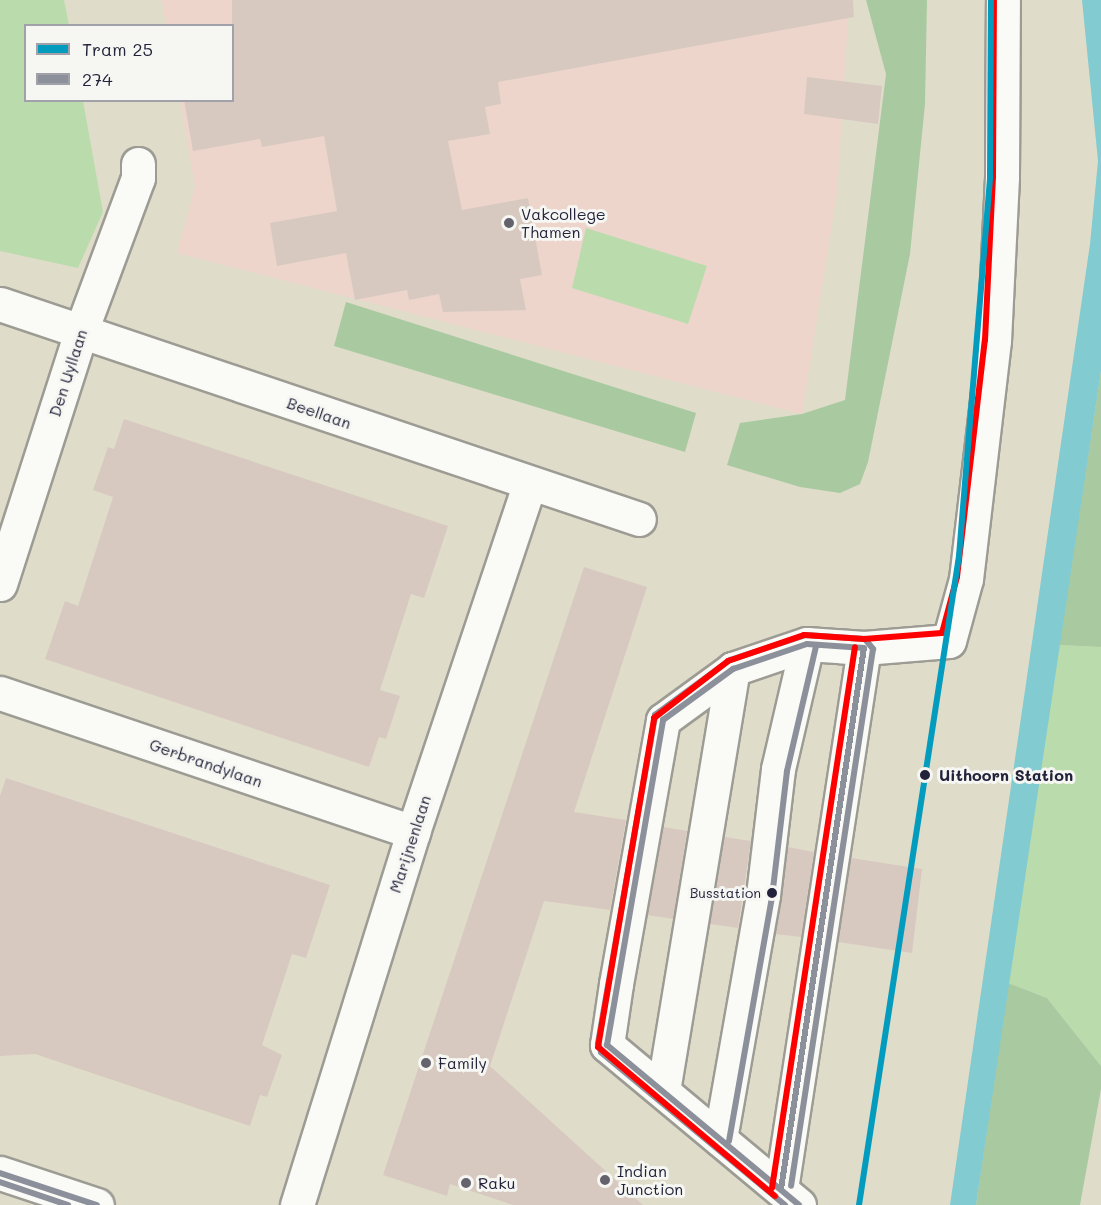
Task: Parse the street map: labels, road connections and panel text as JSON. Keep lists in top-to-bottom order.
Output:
{
  "streets": {
    "street": [
      "Den Uyllaan",
      "Beellaan",
      "Gerbrandylaan",
      "Marijnenlaan"
    ]
  },
  "crossings": [
    ["Den Uyllaan", "Beellaan"],
    ["Beellaan", "Marijnenlaan"],
    ["Gerbrandylaan", "Marijnenlaan"]
  ],
  "places": [
    "Vakcollege Thamen",
    "Uithoorn Station",
    "Busstation",
    "Family",
    "Indian Junction",
    "Raku"
  ],
  "lines": ["tram line 25", "transit line 274"],
  "legend": ["Tram 25", "274"]
}
